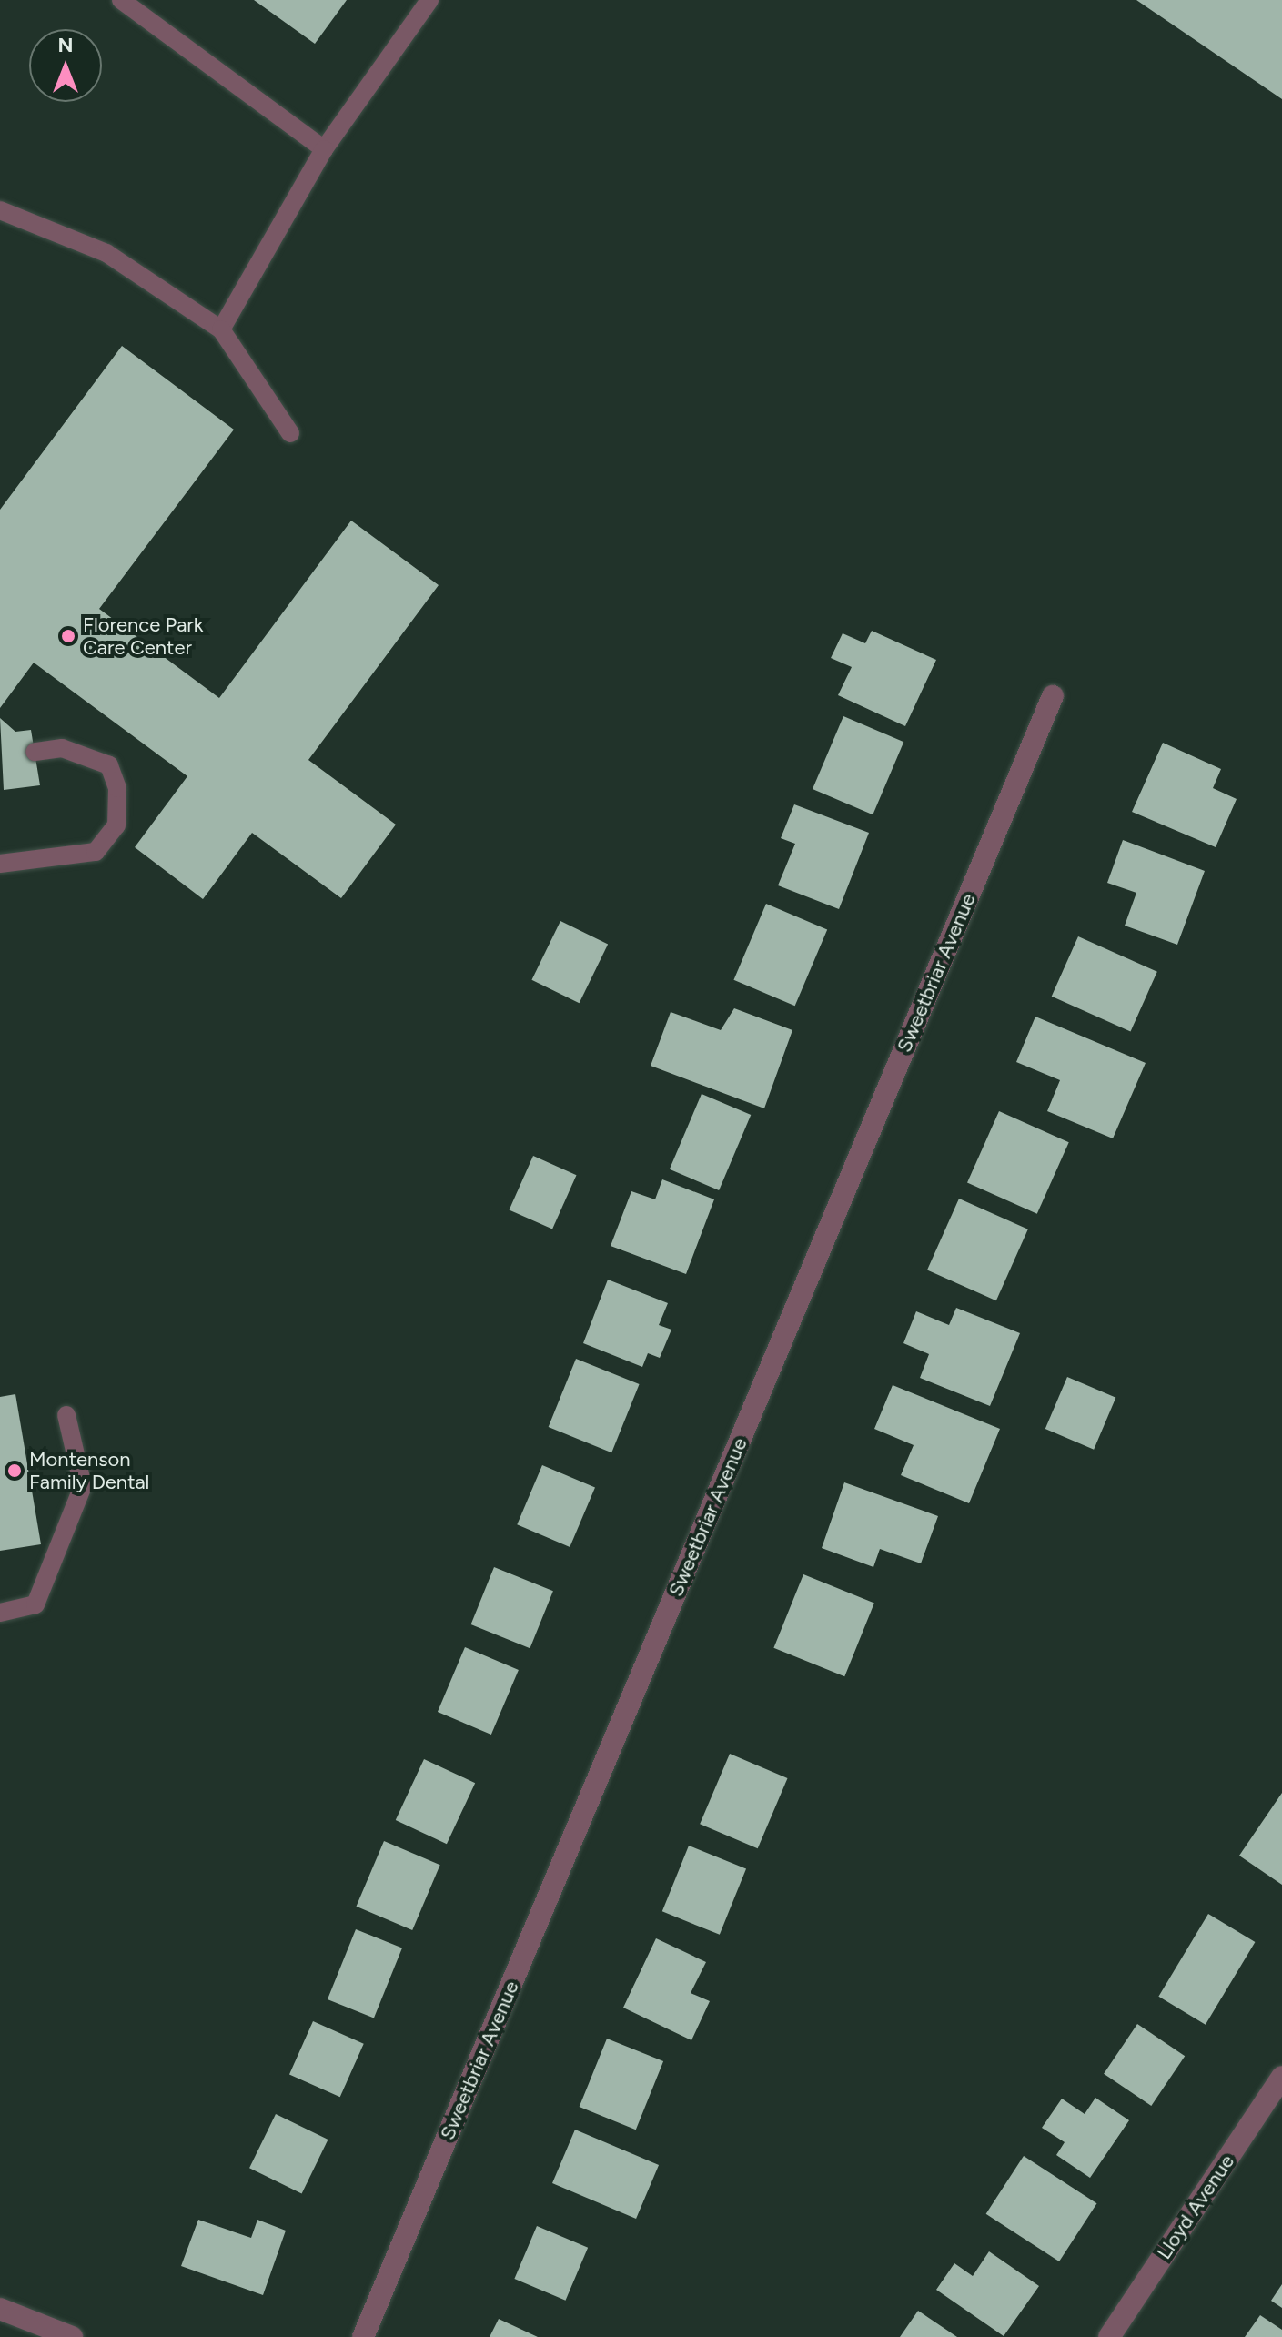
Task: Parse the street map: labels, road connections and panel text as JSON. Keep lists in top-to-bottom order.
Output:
{
  "streets": {
    "street": ["Sweetbriar Avenue", "Lloyd Avenue"]
  },
  "places": ["Florence Park Care Center", "Montenson Family Dental"],
  "north": "top"
}
